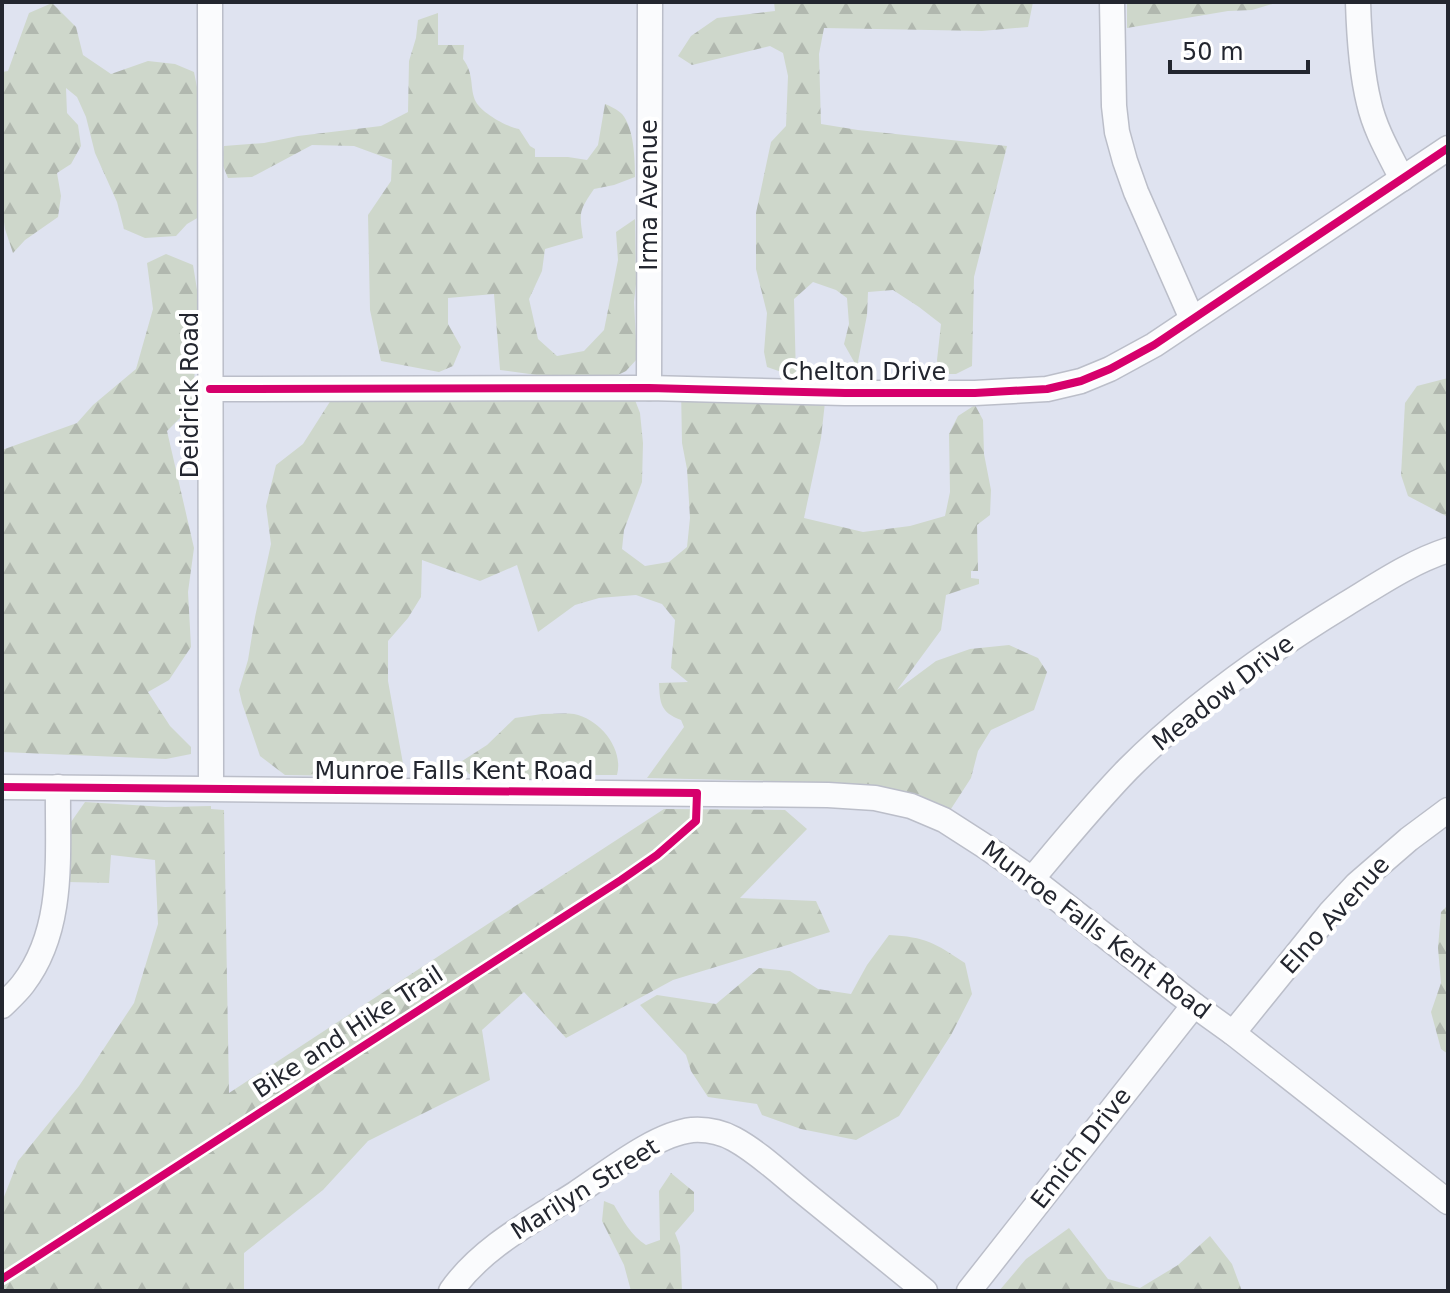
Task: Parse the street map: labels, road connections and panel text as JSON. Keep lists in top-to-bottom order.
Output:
{
  "streets": {
    "street": [
      "Irma Avenue",
      "Chelton Drive",
      "Deidrick Road",
      "Meadow Drive",
      "Munroe Falls Kent Road",
      "Elno Avenue",
      "Emich Drive",
      "Marilyn Street"
    ],
    "cycle path": ["Bike and Hike Trail"]
  },
  "crossings": [
    ["Irma Avenue", "Chelton Drive"],
    ["Chelton Drive", "Deidrick Road"],
    ["Deidrick Road", "Munroe Falls Kent Road"],
    ["Meadow Drive", "Munroe Falls Kent Road"],
    ["Munroe Falls Kent Road", "Elno Avenue"],
    ["Munroe Falls Kent Road", "Emich Drive"]
  ],
  "scale_bar": "50 m"
}
